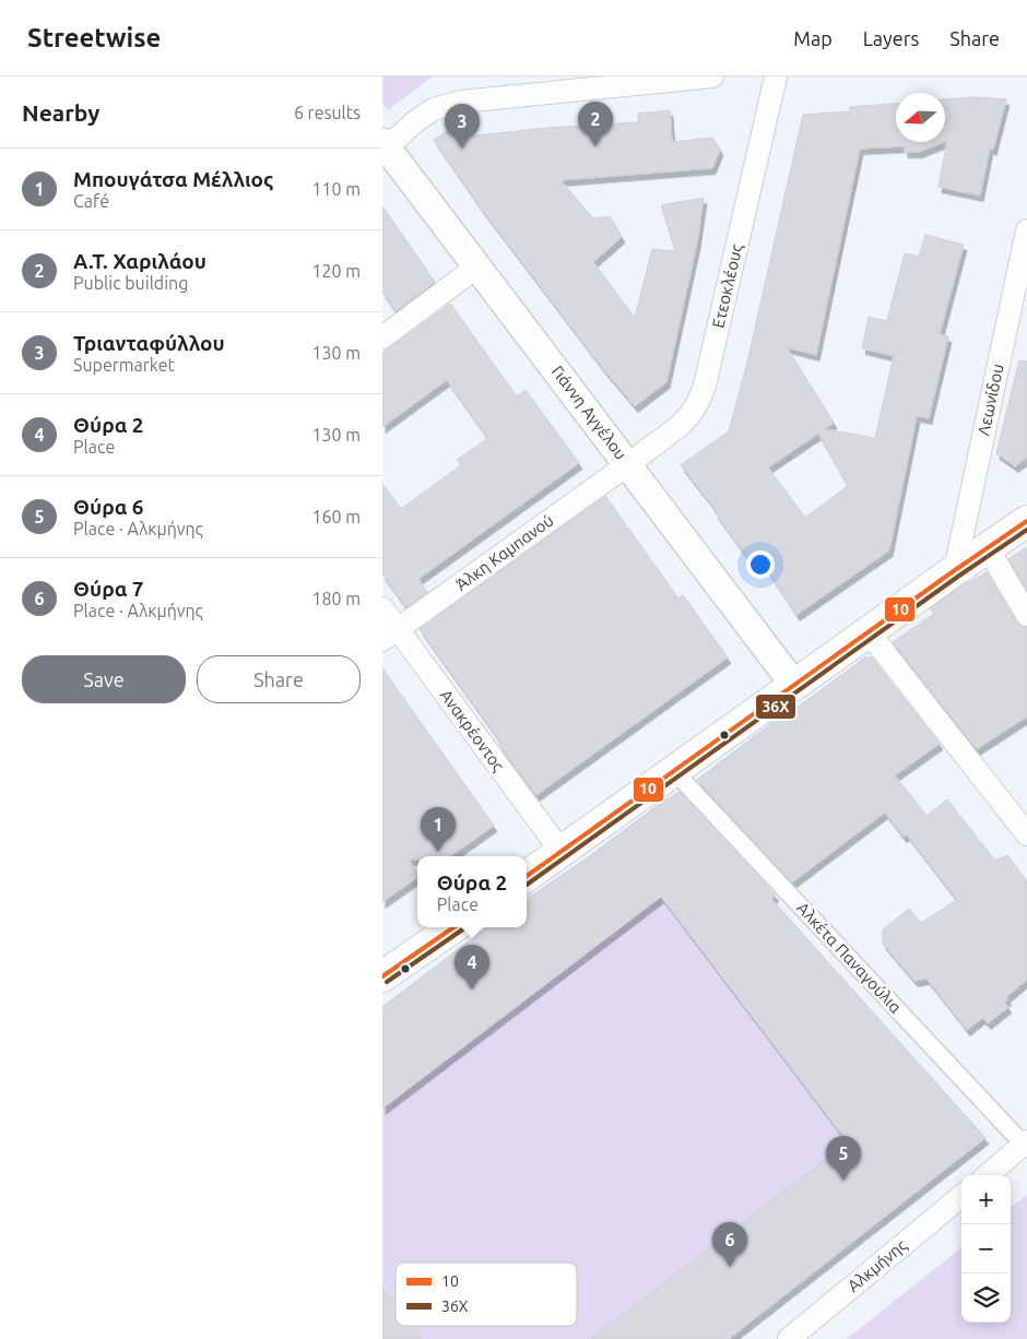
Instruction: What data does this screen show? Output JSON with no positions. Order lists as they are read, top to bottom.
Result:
{
  "streets": {
    "street": [
      "Ετεοκλέους",
      "Λεωνίδου",
      "Γιάννη Αγγέλου",
      "Άλκη Καμπανού",
      "Ανακρέοντος",
      "Αλκέτα Παναγούλια",
      "Αλκμήνης"
    ]
  },
  "crossings": [
    ["Ετεοκλέους", "Γιάννη Αγγέλου"],
    ["Ετεοκλέους", "Άλκη Καμπανού"],
    ["Γιάννη Αγγέλου", "Άλκη Καμπανού"],
    ["Άλκη Καμπανού", "Ανακρέοντος"]
  ],
  "lines": ["transit line 10", "transit line 36Χ"],
  "legend": ["10", "36Χ"],
  "north": "left",
  "page": {
    "header": "Streetwise",
    "nav": ["Map", "Layers", "Share"],
    "heading": ["Nearby", "6 results"],
    "pins": [
      "2",
      "3",
      "1",
      "4",
      "5",
      "6"
    ],
    "list": [
      {
        "mark": "1",
        "name": "Μπουγάτσα Μέλλιος",
        "note": "Café",
        "value": "110 m"
      },
      {
        "mark": "2",
        "name": "Α.Τ. Χαριλάου",
        "note": "Public building",
        "value": "120 m"
      },
      {
        "mark": "3",
        "name": "Τριανταφύλλου",
        "note": "Supermarket",
        "value": "130 m"
      },
      {
        "mark": "4",
        "name": "Θύρα 2",
        "note": "Place",
        "value": "130 m"
      },
      {
        "mark": "5",
        "name": "Θύρα 6",
        "note": "Place · Αλκμήνης",
        "value": "160 m"
      },
      {
        "mark": "6",
        "name": "Θύρα 7",
        "note": "Place · Αλκμήνης",
        "value": "180 m"
      }
    ],
    "buttons": ["Save", "Share"],
    "popup": ["Θύρα 2", "Place"],
    "map_buttons": ["+", "−"]
  }
}
